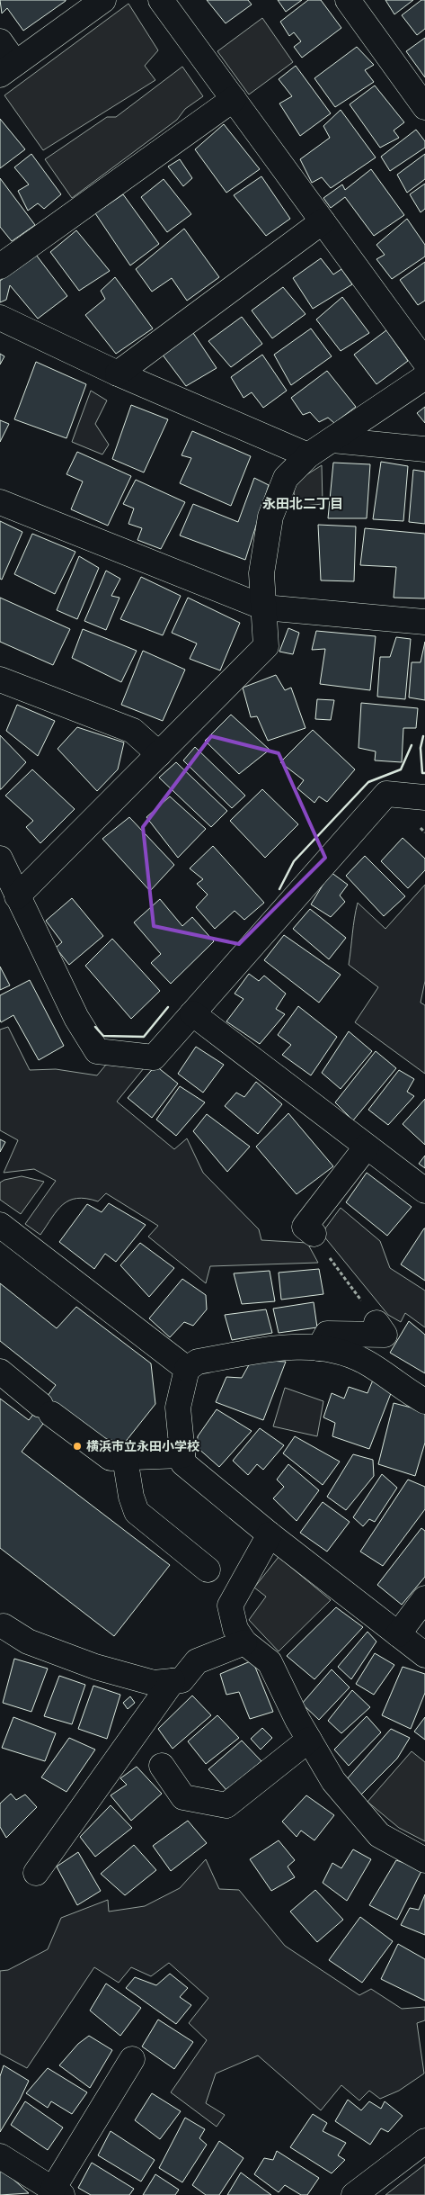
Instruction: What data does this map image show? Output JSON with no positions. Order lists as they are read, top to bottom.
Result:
{
  "districts": ["永田北二丁目"],
  "places": ["横浜市立永田小学校"]
}
